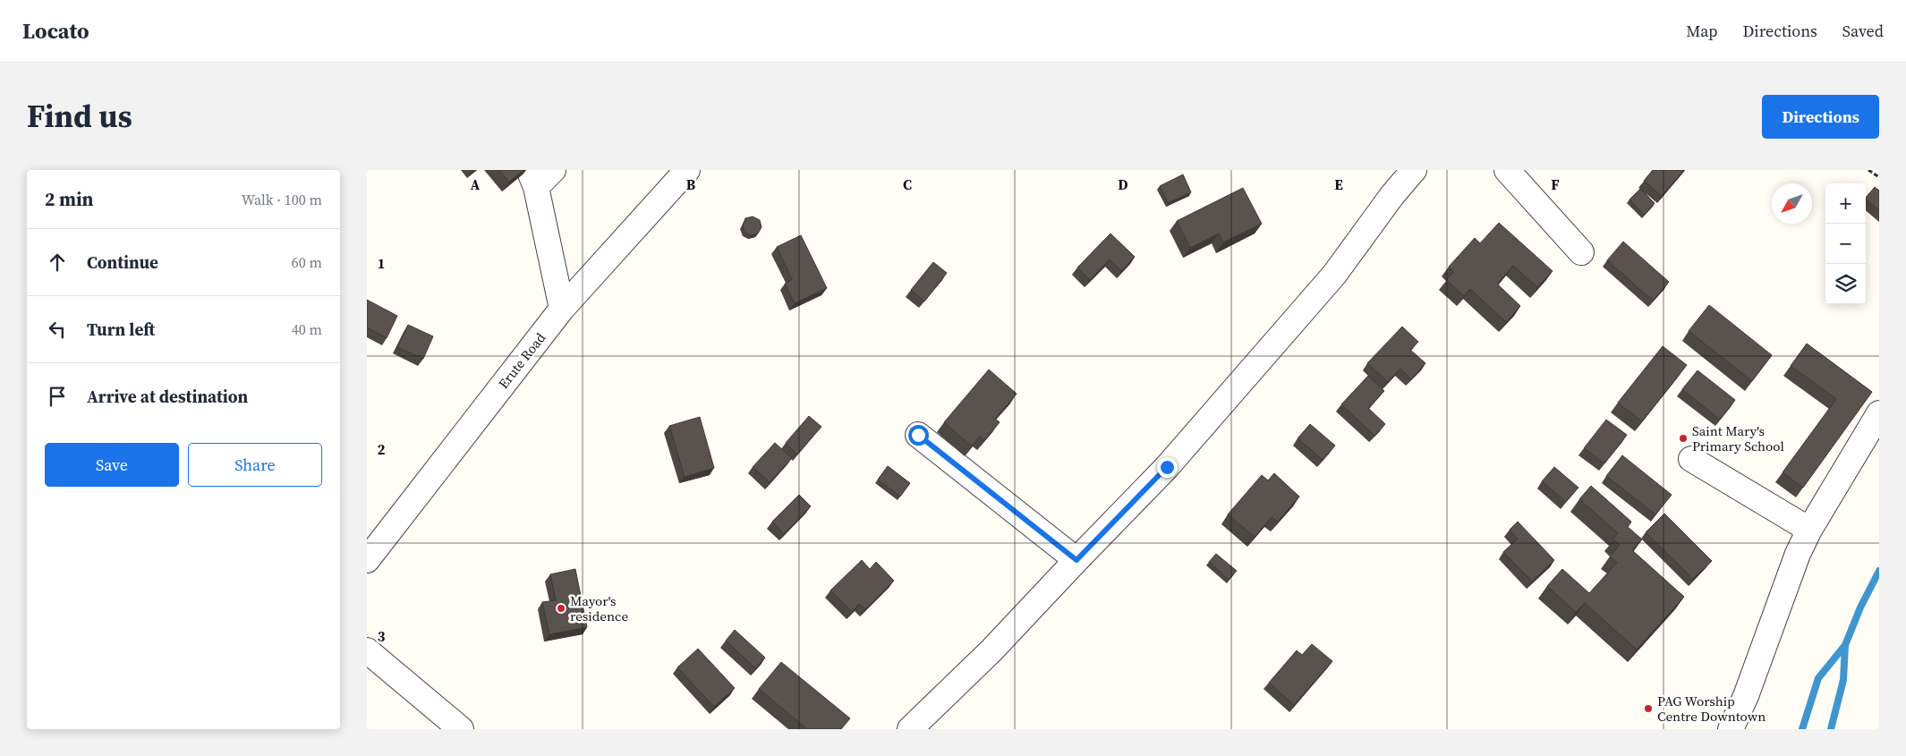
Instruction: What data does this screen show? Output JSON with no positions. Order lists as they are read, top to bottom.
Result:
{
  "streets": {
    "street": ["Erute Road"]
  },
  "places": ["Saint Mary's Primary School", "Mayor's residence", "PAG Worship Centre Downtown"],
  "north": "bottom left",
  "page": {
    "header": "Locato",
    "nav": ["Map", "Directions", "Saved"],
    "title": "Find us",
    "buttons": [
      "Directions",
      ["Save", "Share"]
    ],
    "heading": ["2 min", "Walk · 100 m"],
    "map_buttons": ["+", "−"],
    "list": [
      ["Continue", "60 m"],
      ["Turn left", "40 m"],
      "Arrive at destination"
    ]
  },
  "grid": {
    "columns": [
      "A",
      "B",
      "C",
      "D",
      "E",
      "F"
    ],
    "rows": ["1", "2", "3"]
  }
}
